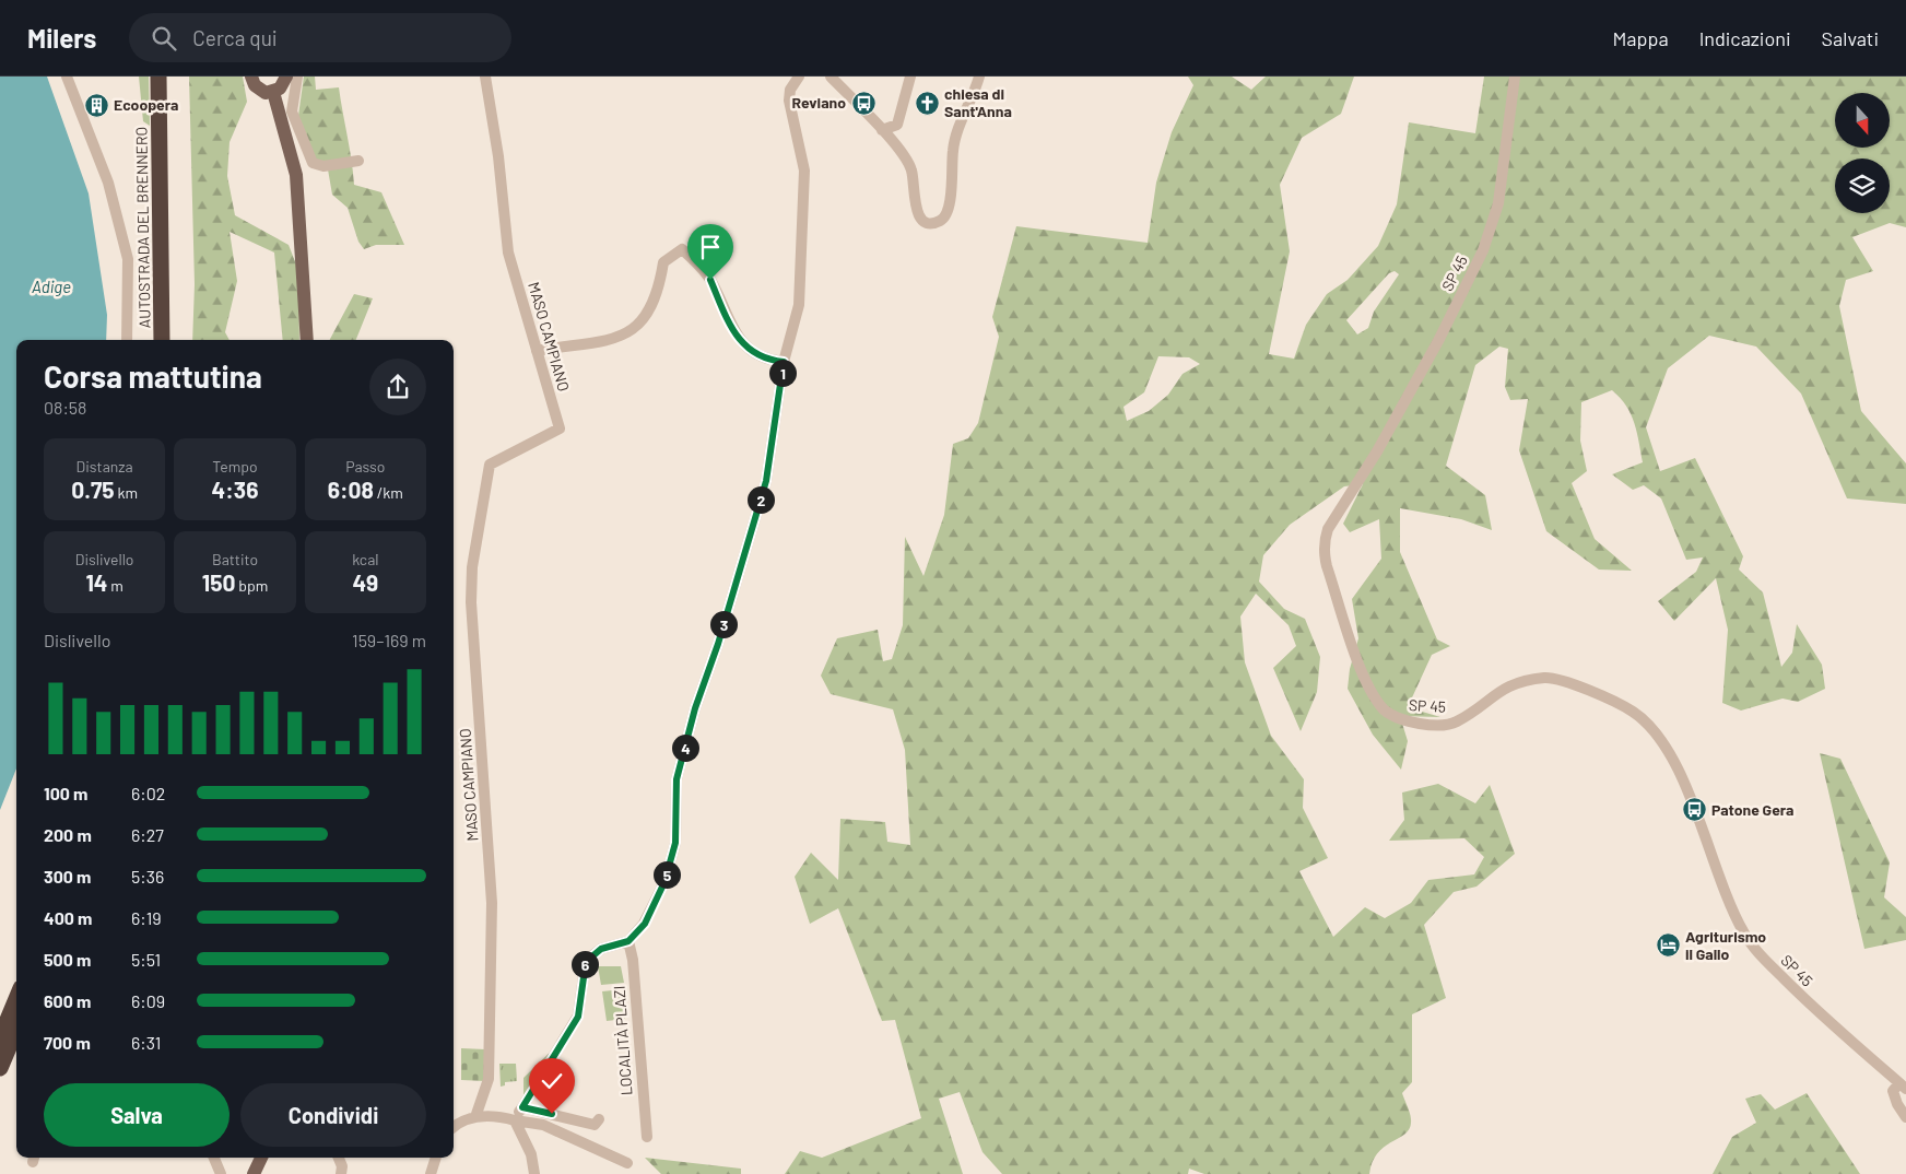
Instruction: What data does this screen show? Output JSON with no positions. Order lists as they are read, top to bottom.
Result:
{
  "streets": {
    "highway": ["AUTOSTRADA DEL BRENNERO"],
    "street": ["SP 45", "MASO CAMPIANO", "LOCALITÀ PLAZI"]
  },
  "water": ["Adige"],
  "places": {
    "bus stop": ["Reviano", "Patone Gera"],
    "church": ["chiesa di Sant'Anna"],
    "building": ["Ecoopera"],
    "hotel": ["Agriturismo il Gallo"]
  },
  "north": "bottom",
  "page": {
    "header": "Milers",
    "search": "Cerca qui",
    "nav": ["Mappa", "Indicazioni", "Salvati"],
    "heading": ["Corsa mattutina", "08:58"],
    "pins": [
      "1",
      "2",
      "3",
      "4",
      "5",
      "6"
    ],
    "stats": [
      ["Distanza", "0.75 km"],
      ["Tempo", "4:36"],
      ["Passo", "6:08 /km"],
      ["Dislivello", "14 m"],
      ["Battito", "150 bpm"],
      ["kcal", "49"]
    ],
    "chart": ["Dislivello", "159–169 m"],
    "list": [
      {
        "name": "100 m",
        "note": "6:02"
      },
      {
        "name": "200 m",
        "note": "6:27"
      },
      {
        "name": "300 m",
        "note": "5:36"
      },
      {
        "name": "400 m",
        "note": "6:19"
      },
      {
        "name": "500 m",
        "note": "5:51"
      },
      {
        "name": "600 m",
        "note": "6:09"
      },
      {
        "name": "700 m",
        "note": "6:31"
      }
    ],
    "buttons": ["Salva", "Condividi"]
  }
}
